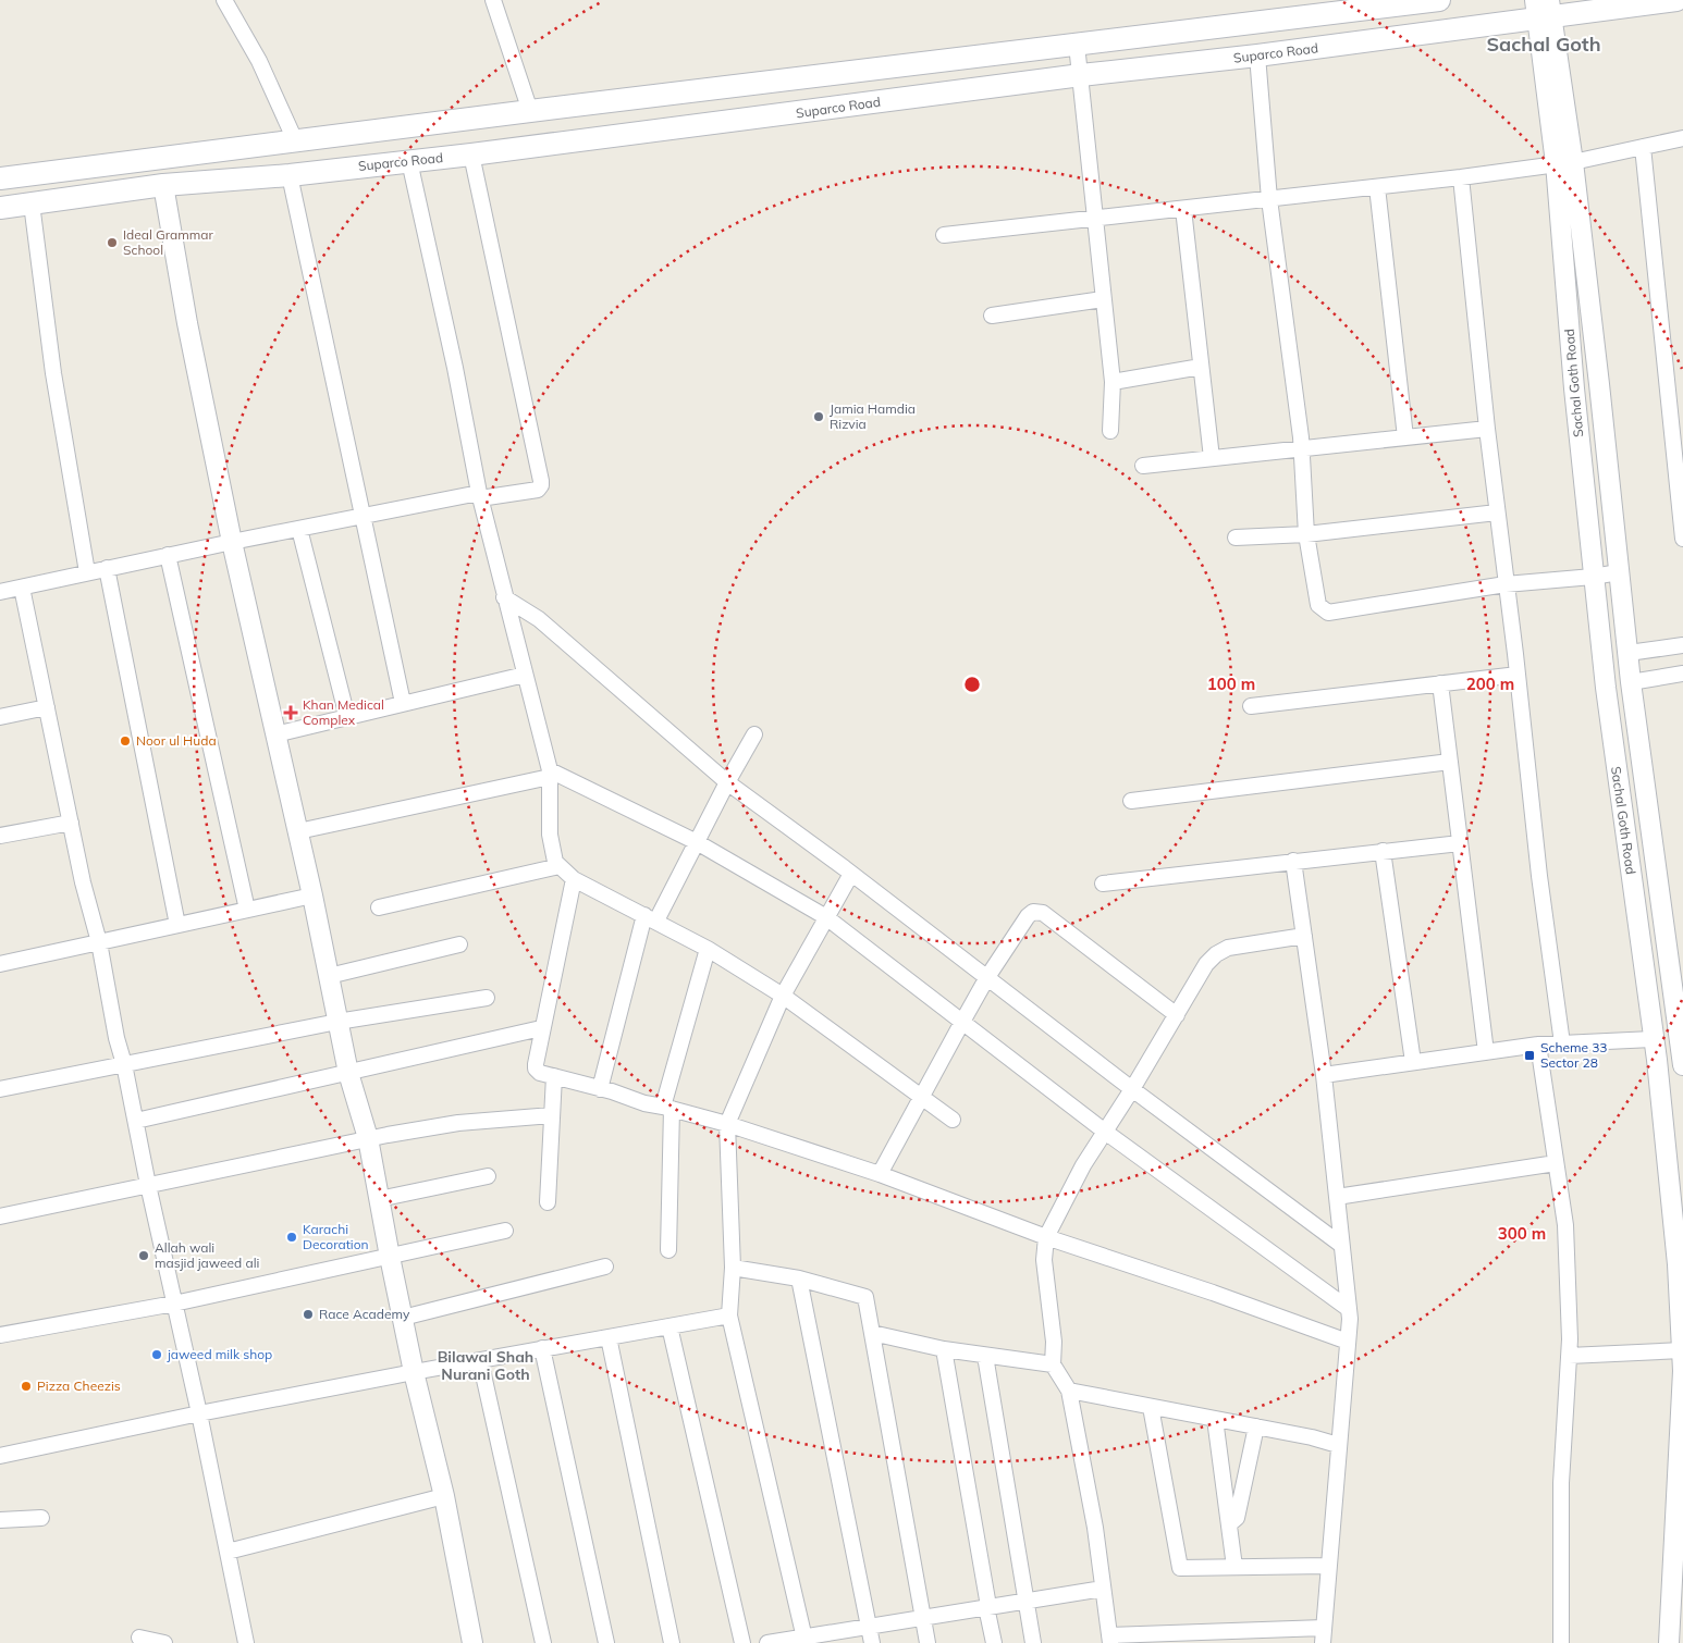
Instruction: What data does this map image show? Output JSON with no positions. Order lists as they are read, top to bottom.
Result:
{
  "streets": {
    "main road": ["Suparco Road"],
    "street": ["Sachal Goth Road"]
  },
  "crossings": [
    ["Suparco Road", "Sachal Goth Road"]
  ],
  "districts": ["Sachal Goth", "Bilawal Shah Nurani Goth"],
  "places": {
    "other": [
      "Ideal Grammar School",
      "Jamia Hamdia Rizvia",
      "Noor ul Huda",
      "Karachi Decoration",
      "Allah wali masjid jaweed ali",
      "Race Academy",
      "jaweed milk shop",
      "Pizza Cheezis"
    ],
    "health": ["Khan Medical Complex"],
    "transit": ["Scheme 33 Sector 28"]
  },
  "rings": ["100 m", "200 m", "300 m"]
}
